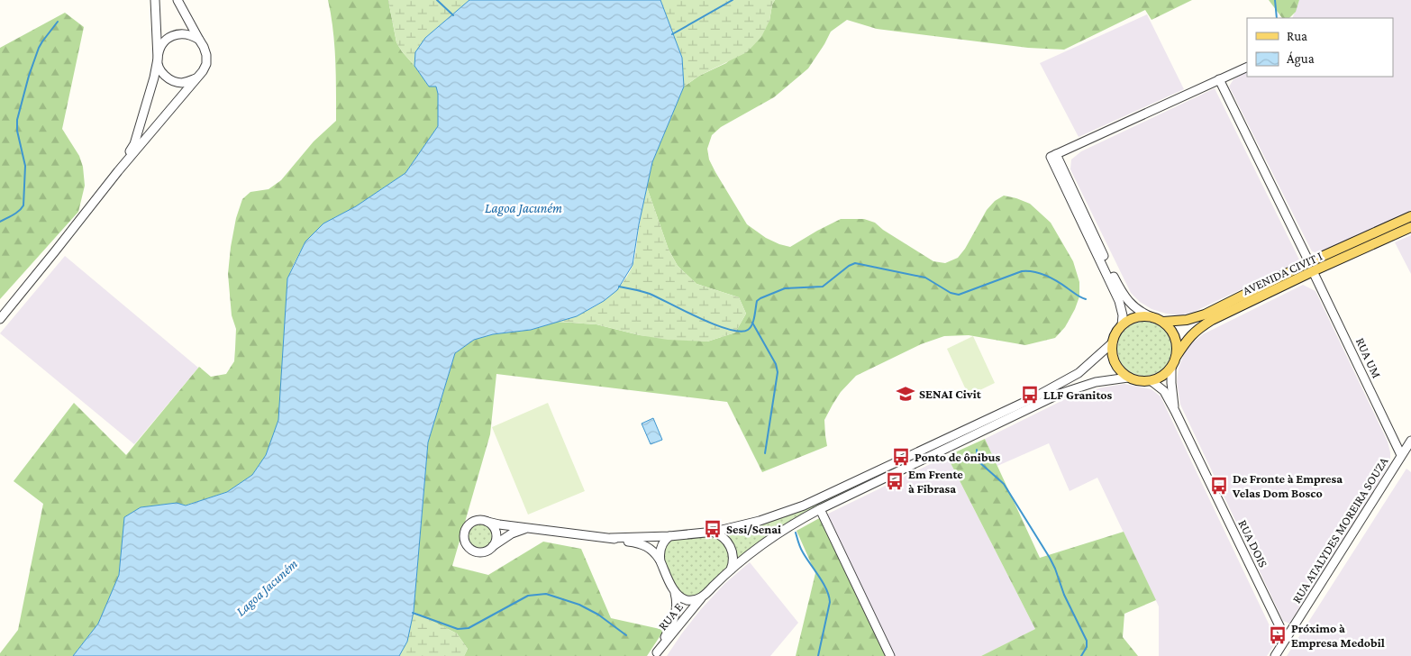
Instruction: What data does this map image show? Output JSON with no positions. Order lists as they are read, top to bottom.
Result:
{
  "streets": {
    "main road": ["AVENIDA CIVIT I"],
    "street": [
      "RUA UM",
      "RUA ATALYDES MOREIRA SOUZA",
      "RUA DOIS",
      "RUA E"
    ]
  },
  "crossings": [
    ["AVENIDA CIVIT I", "RUA UM"],
    ["AVENIDA CIVIT I", "RUA DOIS"],
    ["RUA UM", "RUA ATALYDES MOREIRA SOUZA"],
    ["RUA ATALYDES MOREIRA SOUZA", "RUA DOIS"]
  ],
  "water": ["Lagoa Jacuném"],
  "places": {
    "school or university": ["SENAI Civit"],
    "bus stop": [
      "LLF Granitos",
      "Ponto de ônibus",
      "Em Frente à Fibrasa",
      "De Fronte à Empresa Velas Dom Bosco",
      "Sesi/Senai",
      "Próximo à Empresa Medobil"
    ]
  },
  "legend": ["Rua", "Água"]
}
